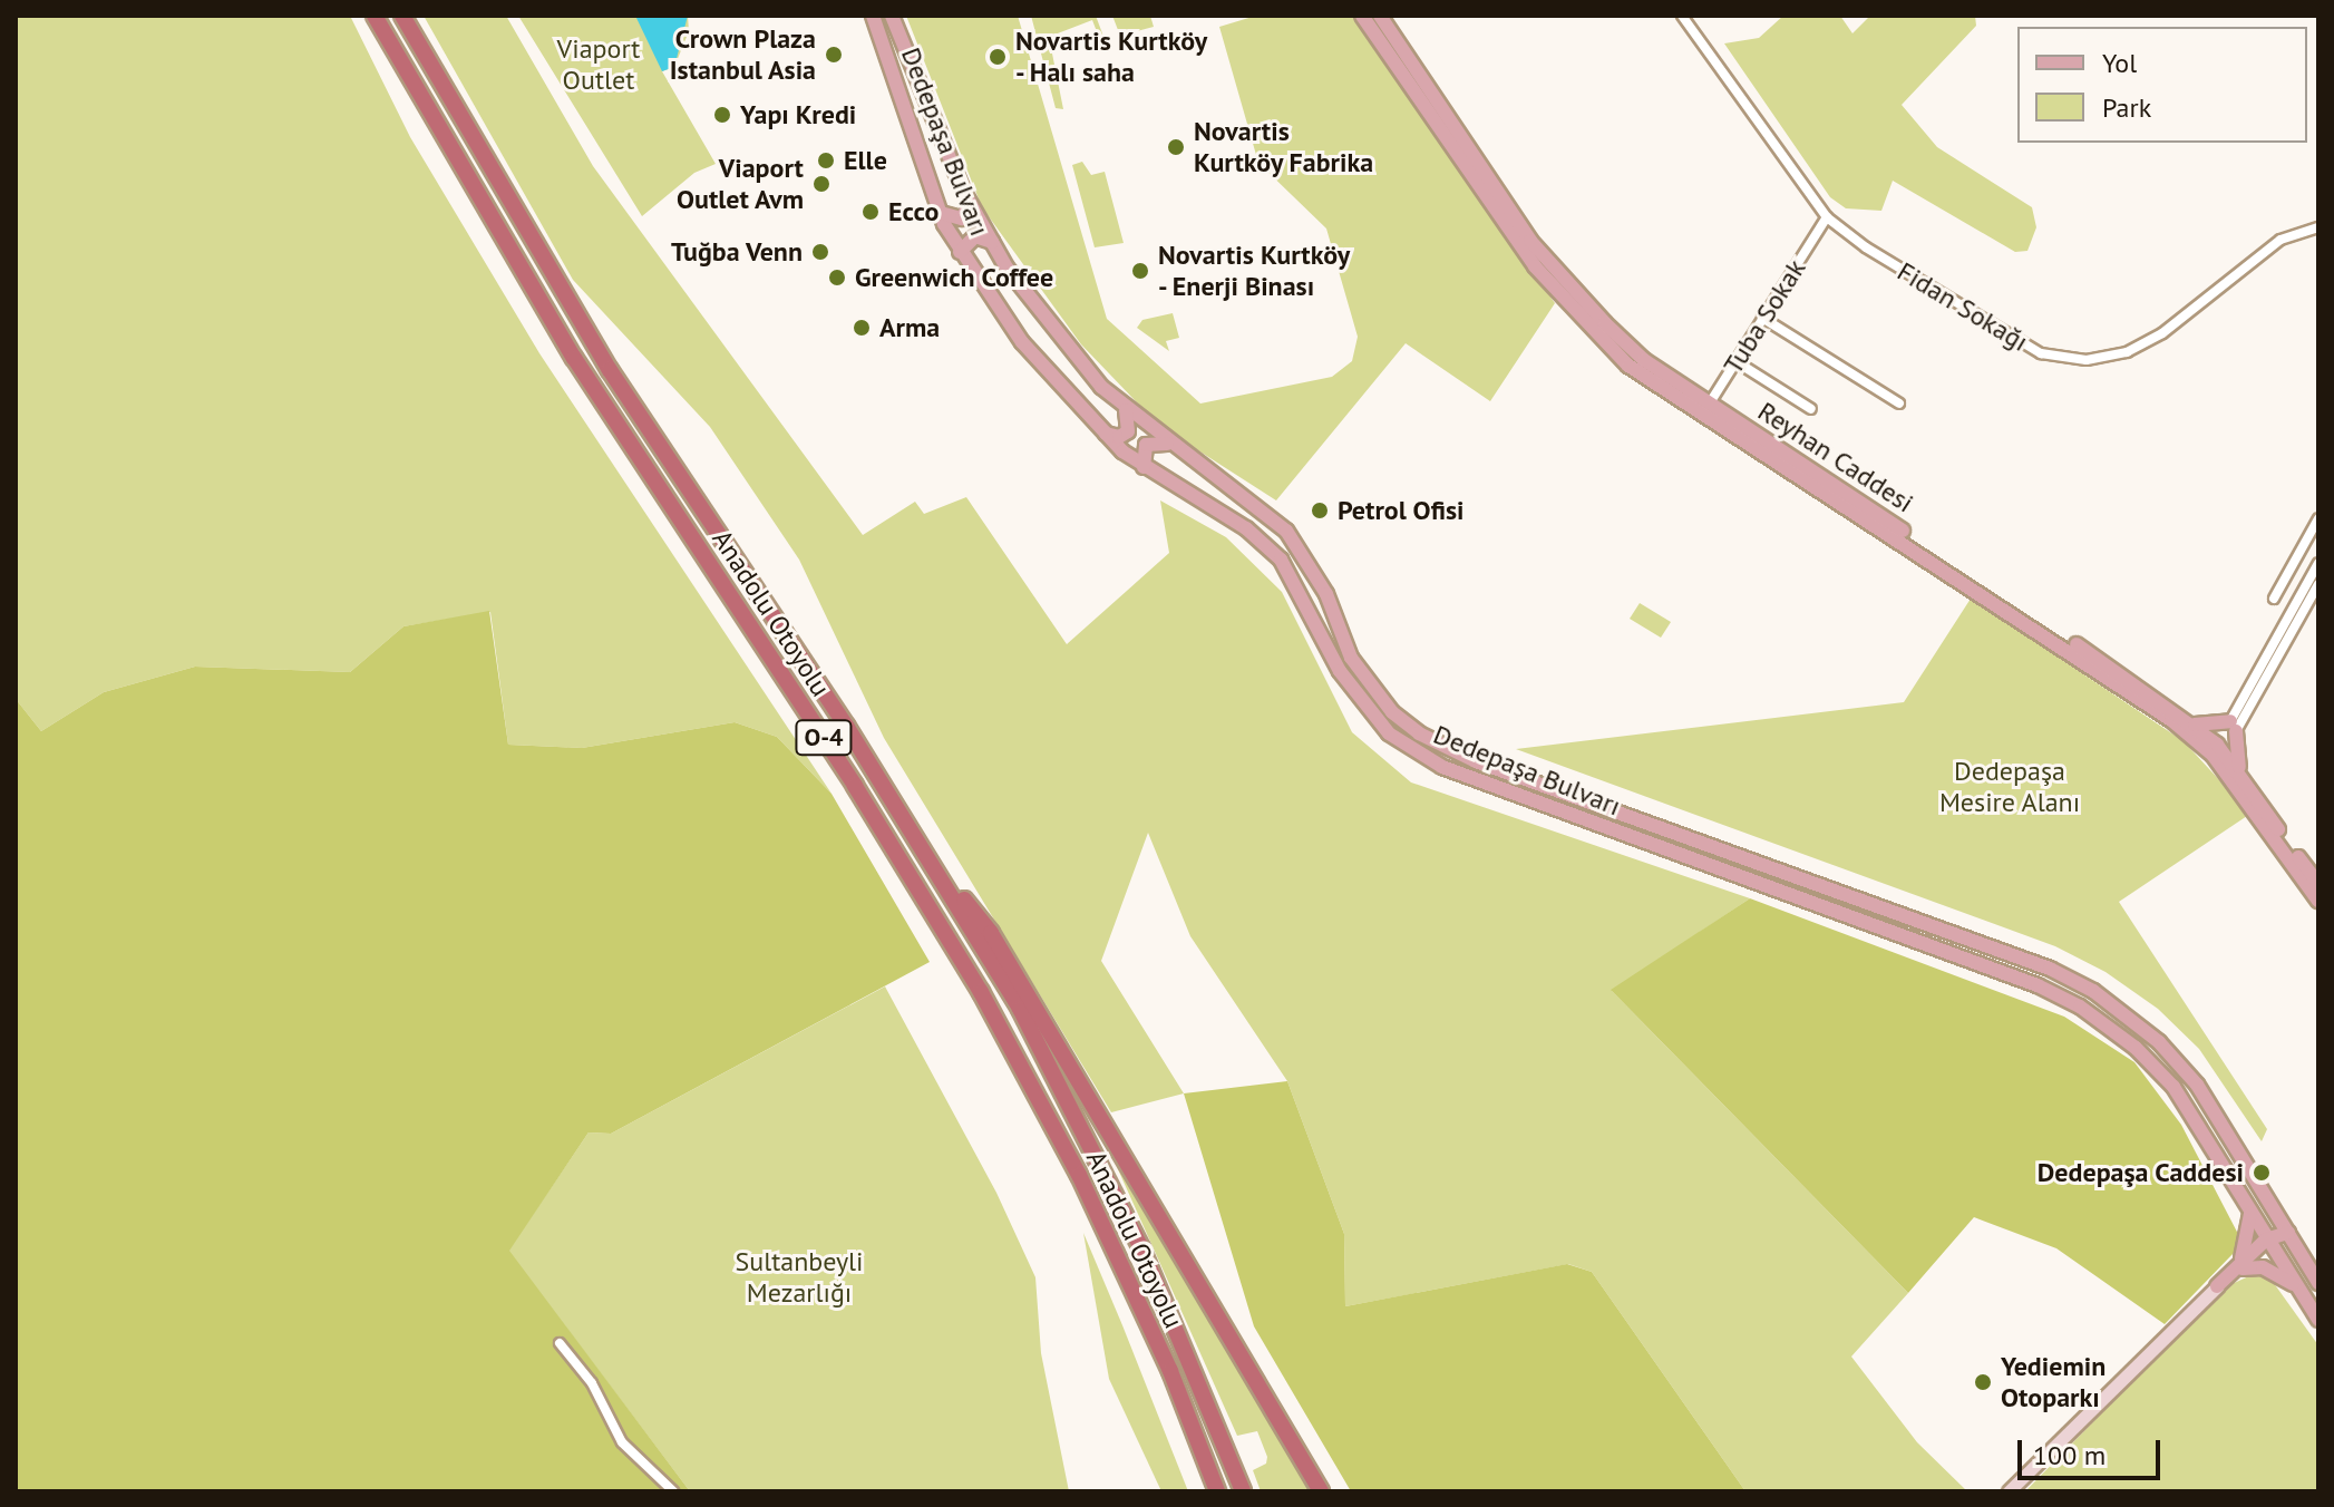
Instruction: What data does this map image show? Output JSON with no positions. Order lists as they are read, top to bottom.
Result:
{
  "streets": {
    "highway": ["Anadolu Otoyolu", "O-4"],
    "main road": ["Dedepaşa Bulvarı", "Reyhan Caddesi"],
    "street": ["Fidan Sokağı", "Tuba Sokak"]
  },
  "crossings": [
    ["Fidan Sokağı", "Tuba Sokak"],
    ["Tuba Sokak", "Reyhan Caddesi"]
  ],
  "parks": ["Viaport Outlet", "Dedepaşa Mesire Alanı", "Sultanbeyli Mezarlığı"],
  "places": [
    "Crown Plaza Istanbul Asia",
    "Novartis Kurtköy - Halı saha",
    "Yapı Kredi",
    "Novartis Kurtköy Fabrika",
    "Elle",
    "Viaport Outlet Avm",
    "Ecco",
    "Tuğba Venn",
    "Novartis Kurtköy - Enerji Binası",
    "Greenwich Coffee",
    "Arma",
    "Petrol Ofisi",
    "Dedepaşa Caddesi",
    "Yediemin Otoparkı"
  ],
  "legend": ["Yol", "Park"],
  "scale_bar": "100 m"
}
